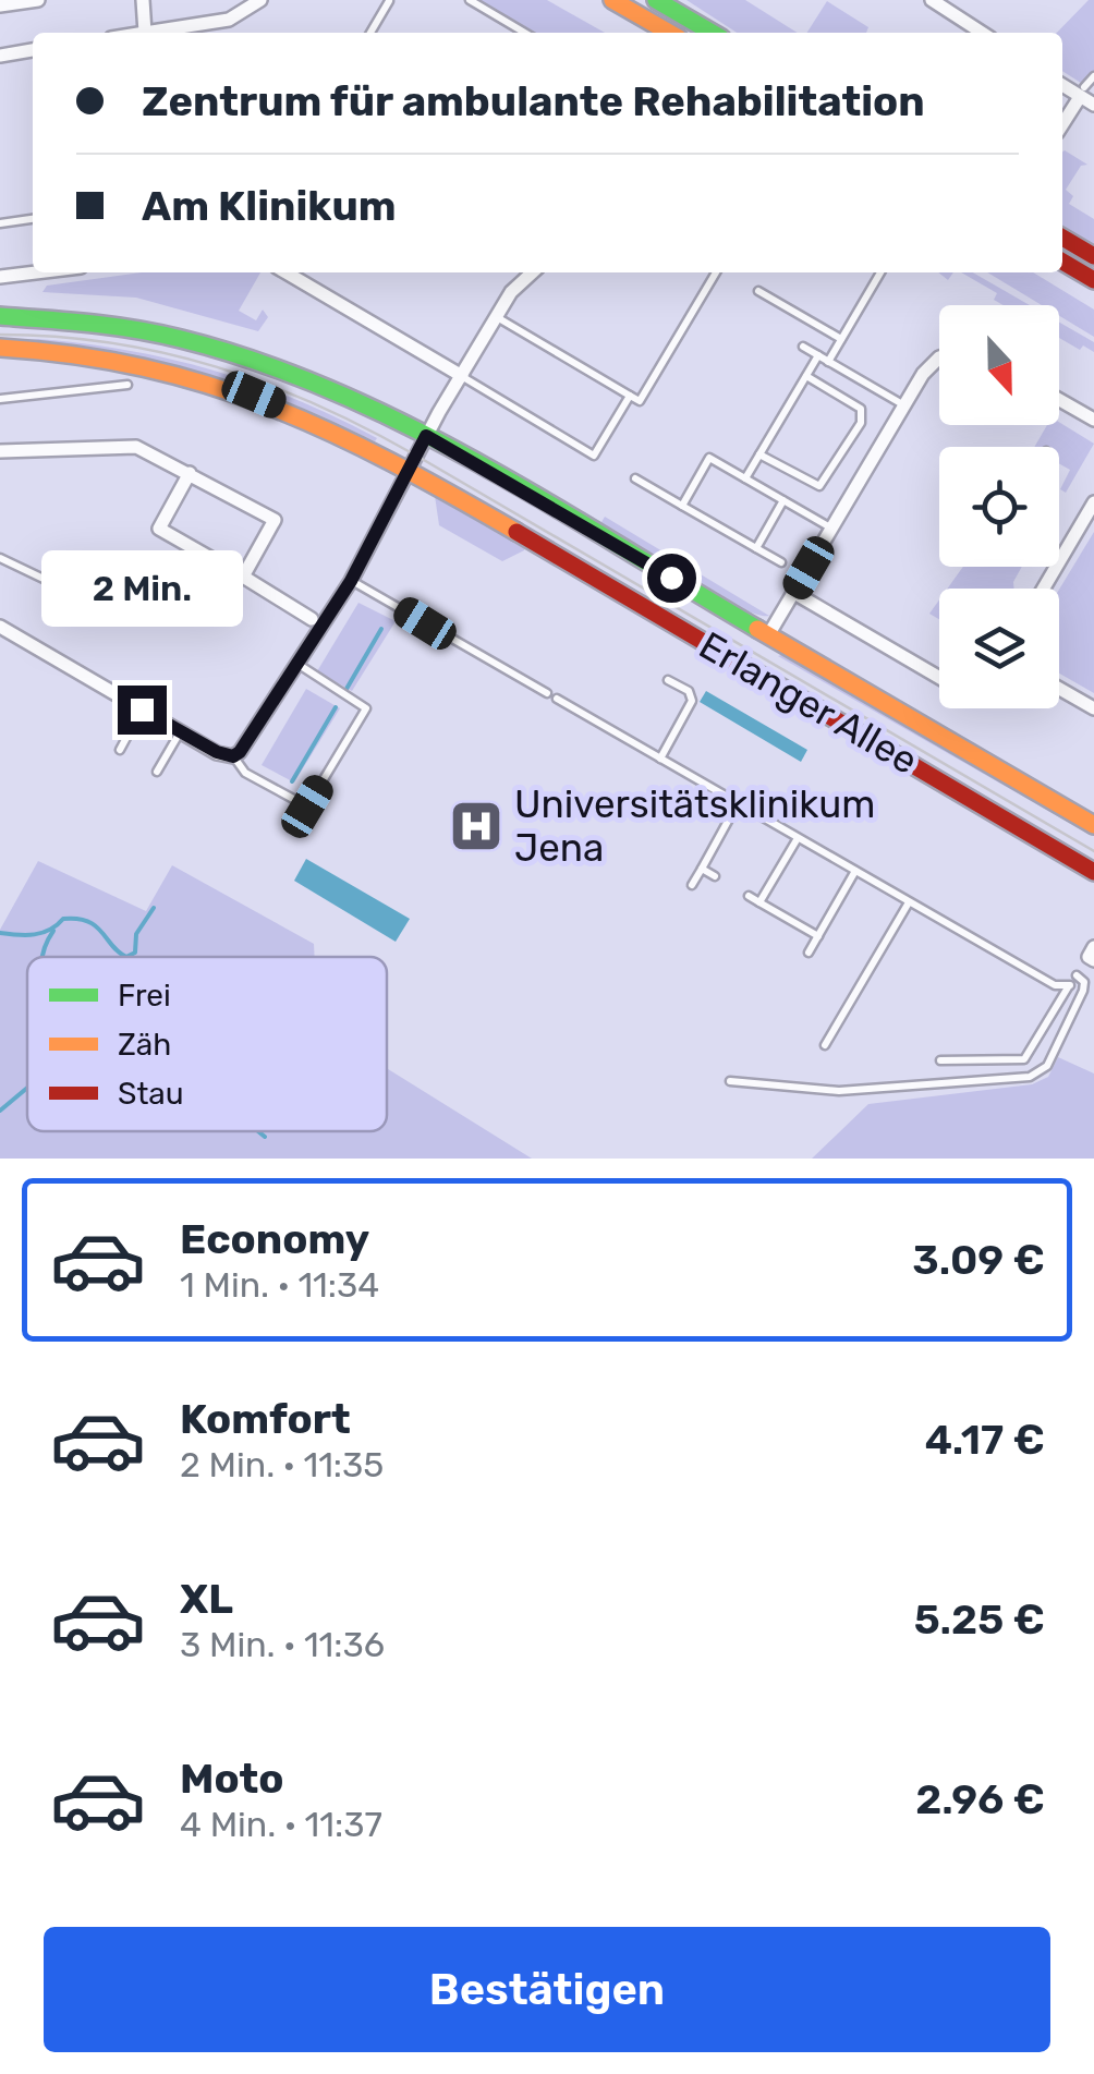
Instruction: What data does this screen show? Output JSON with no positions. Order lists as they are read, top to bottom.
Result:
{
  "streets": {
    "main road": ["Erlanger Allee"]
  },
  "places": {
    "hospital": ["Universitätsklinikum Jena"]
  },
  "legend": ["Frei", "Zäh", "Stau"],
  "north": "bottom",
  "page": {
    "banner": ["Zentrum für ambulante Rehabilitation", "Am Klinikum"],
    "bubble": "2 Min.",
    "list": [
      {
        "name": "Economy",
        "note": "1 Min. · 11:34",
        "value": "3.09 €"
      },
      {
        "name": "Komfort",
        "note": "2 Min. · 11:35",
        "value": "4.17 €"
      },
      {
        "name": "XL",
        "note": "3 Min. · 11:36",
        "value": "5.25 €"
      },
      {
        "name": "Moto",
        "note": "4 Min. · 11:37",
        "value": "2.96 €"
      }
    ],
    "buttons": "Bestätigen"
  }
}
